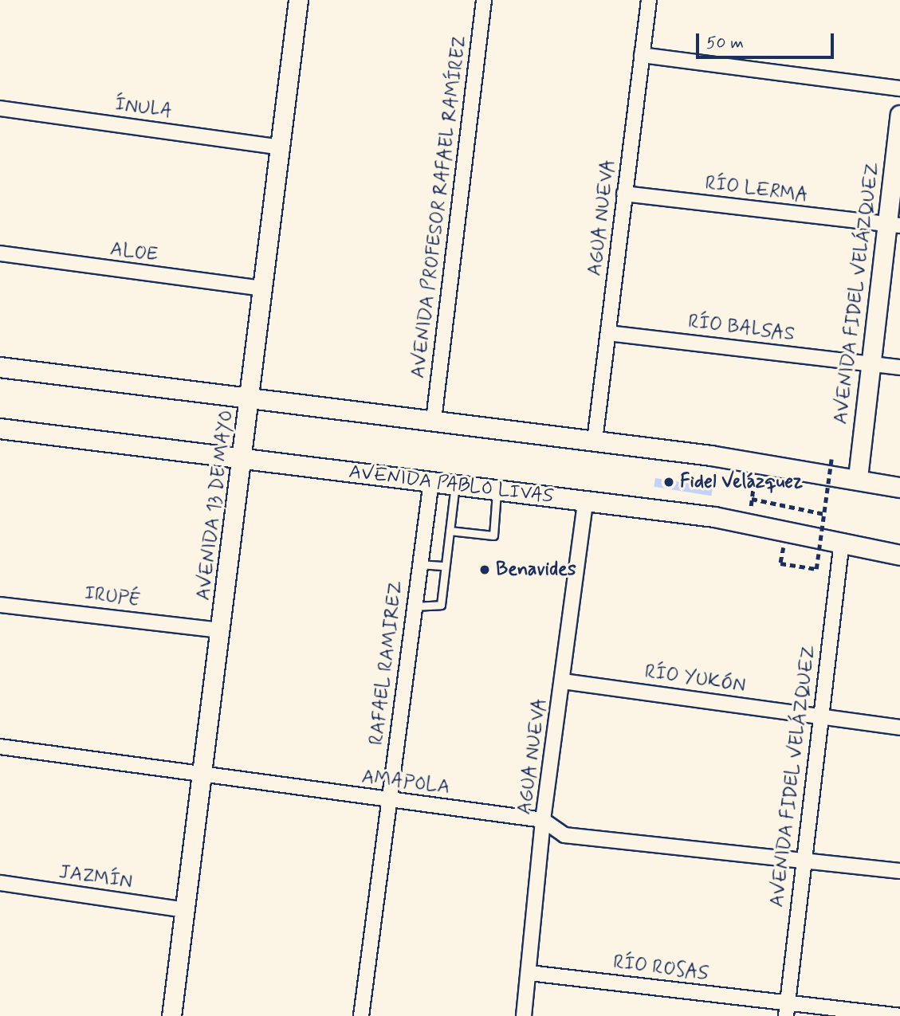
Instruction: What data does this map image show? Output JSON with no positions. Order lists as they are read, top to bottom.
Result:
{
  "streets": {
    "main road": ["AVENIDA PABLO LIVAS"],
    "street": [
      "ÍNULA",
      "RÍO LERMA",
      "AVENIDA PROFESOR RAFAEL RAMÍREZ",
      "AGUA NUEVA",
      "ALOE",
      "AVENIDA FIDEL VELÁZQUEZ",
      "RÍO BALSAS",
      "AVENIDA 13 DE MAYO",
      "IRUPÉ",
      "RAFAEL RAMIREZ",
      "RÍO YUKÓN",
      "AMAPOLA",
      "JAZMÍN",
      "RÍO ROSAS"
    ]
  },
  "crossings": [
    ["ÍNULA", "AVENIDA 13 DE MAYO"],
    ["RÍO LERMA", "AGUA NUEVA"],
    ["RÍO LERMA", "AVENIDA FIDEL VELÁZQUEZ"],
    ["AGUA NUEVA", "RÍO BALSAS"],
    ["AGUA NUEVA", "AVENIDA PABLO LIVAS"],
    ["AGUA NUEVA", "RÍO YUKÓN"],
    ["AGUA NUEVA", "AMAPOLA"],
    ["AGUA NUEVA", "RÍO ROSAS"],
    ["ALOE", "AVENIDA 13 DE MAYO"],
    ["AVENIDA FIDEL VELÁZQUEZ", "RÍO BALSAS"],
    ["AVENIDA FIDEL VELÁZQUEZ", "AVENIDA PABLO LIVAS"],
    ["AVENIDA FIDEL VELÁZQUEZ", "RÍO YUKÓN"],
    ["AVENIDA FIDEL VELÁZQUEZ", "AMAPOLA"],
    ["AVENIDA FIDEL VELÁZQUEZ", "RÍO ROSAS"],
    ["AVENIDA PABLO LIVAS", "AVENIDA 13 DE MAYO"],
    ["AVENIDA PABLO LIVAS", "RAFAEL RAMIREZ"],
    ["AVENIDA 13 DE MAYO", "IRUPÉ"],
    ["AVENIDA 13 DE MAYO", "AMAPOLA"],
    ["AVENIDA 13 DE MAYO", "JAZMÍN"],
    ["RAFAEL RAMIREZ", "AMAPOLA"]
  ],
  "places": ["Fidel Velázquez", "Benavides"],
  "scale_bar": "50 m"
}
